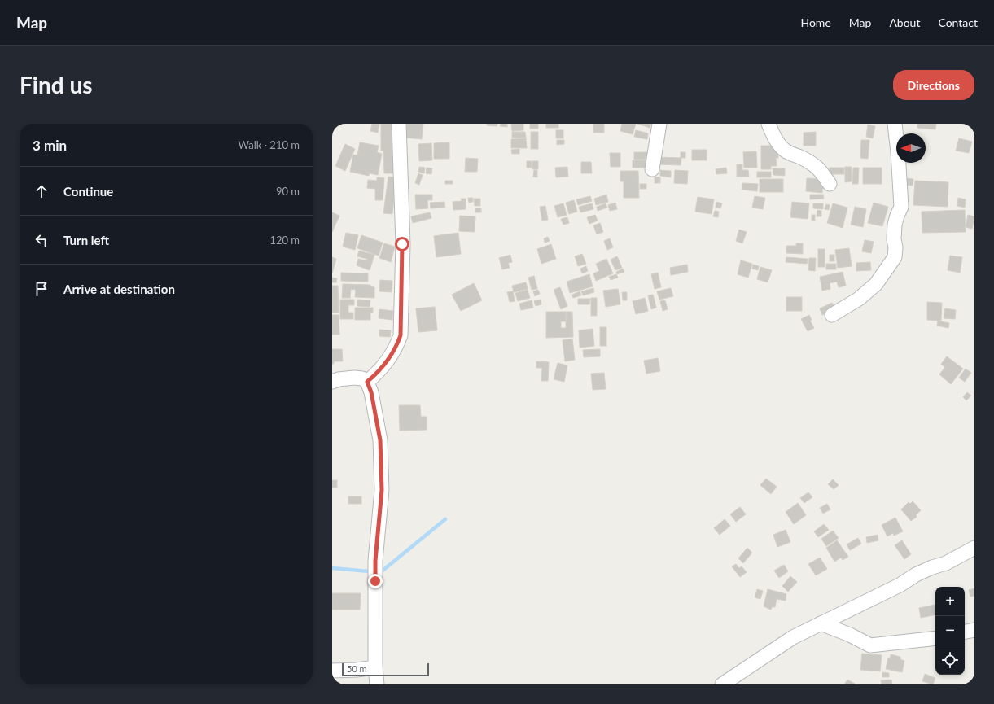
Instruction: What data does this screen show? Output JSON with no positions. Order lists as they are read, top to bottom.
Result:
{
  "scale_bar": "50 m",
  "north": "left",
  "page": {
    "header": "Map",
    "nav": [
      "Home",
      "Map",
      "About",
      "Contact"
    ],
    "buttons": "Directions",
    "title": "Find us",
    "heading": ["3 min", "Walk · 210 m"],
    "list": [
      ["Continue", "90 m"],
      ["Turn left", "120 m"],
      "Arrive at destination"
    ],
    "map_buttons": ["+", "−"],
    "scale": "50 m"
  }
}
